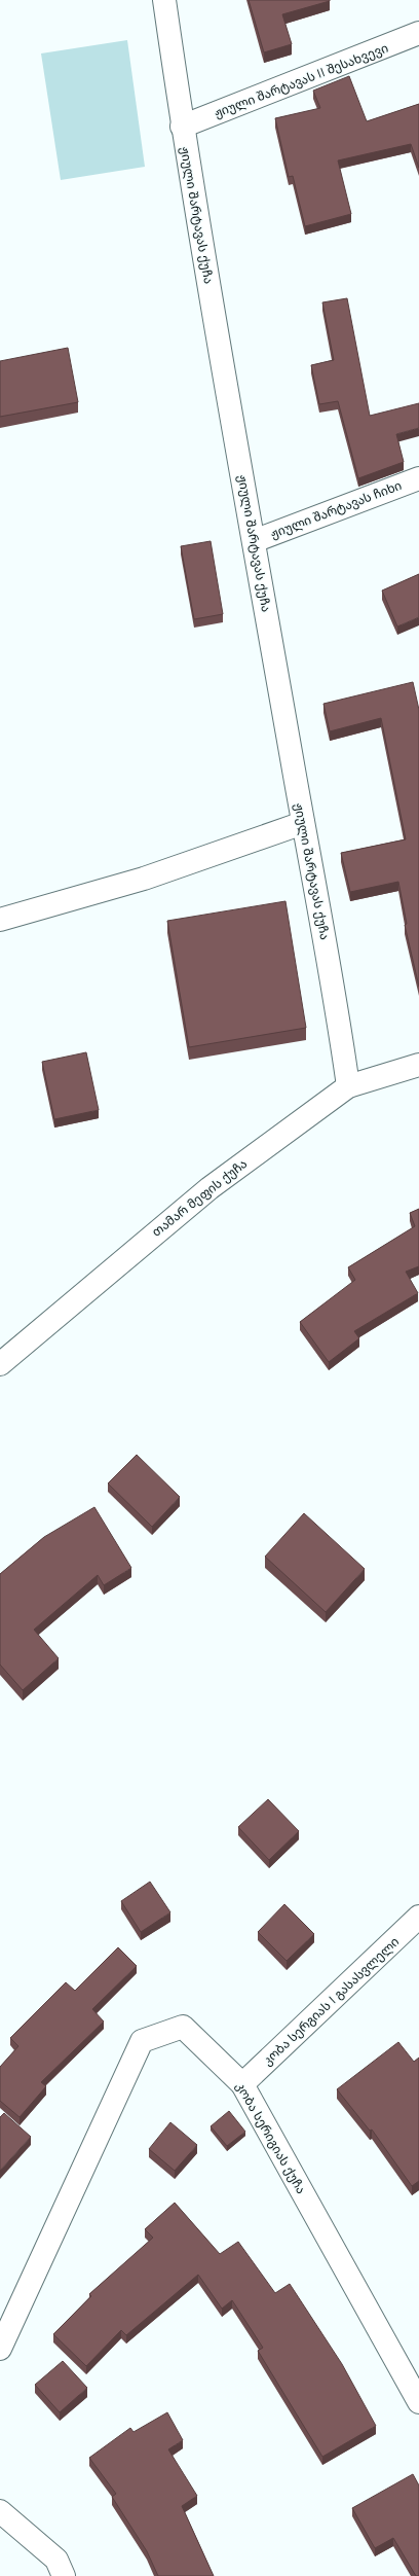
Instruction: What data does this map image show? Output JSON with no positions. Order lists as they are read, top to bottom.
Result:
{
  "streets": {
    "street": [
      "ჟიული შარტავას II შესახვევი",
      "ჟიული შარტავას ქუჩა",
      "ჟიული შარტავას ჩიხი",
      "თამარ მეფის ქუჩა",
      "კობა სერგიას I გასასვლელი",
      "კობა სერიგიას ქუჩა"
    ]
  },
  "crossings": [
    ["ჟიული შარტავას II შესახვევი", "ჟიული შარტავას ქუჩა"],
    ["ჟიული შარტავას ქუჩა", "ჟიული შარტავას ჩიხი"],
    ["ჟიული შარტავას ქუჩა", "თამარ მეფის ქუჩა"],
    ["კობა სერგიას I გასასვლელი", "კობა სერიგიას ქუჩა"]
  ]
}
